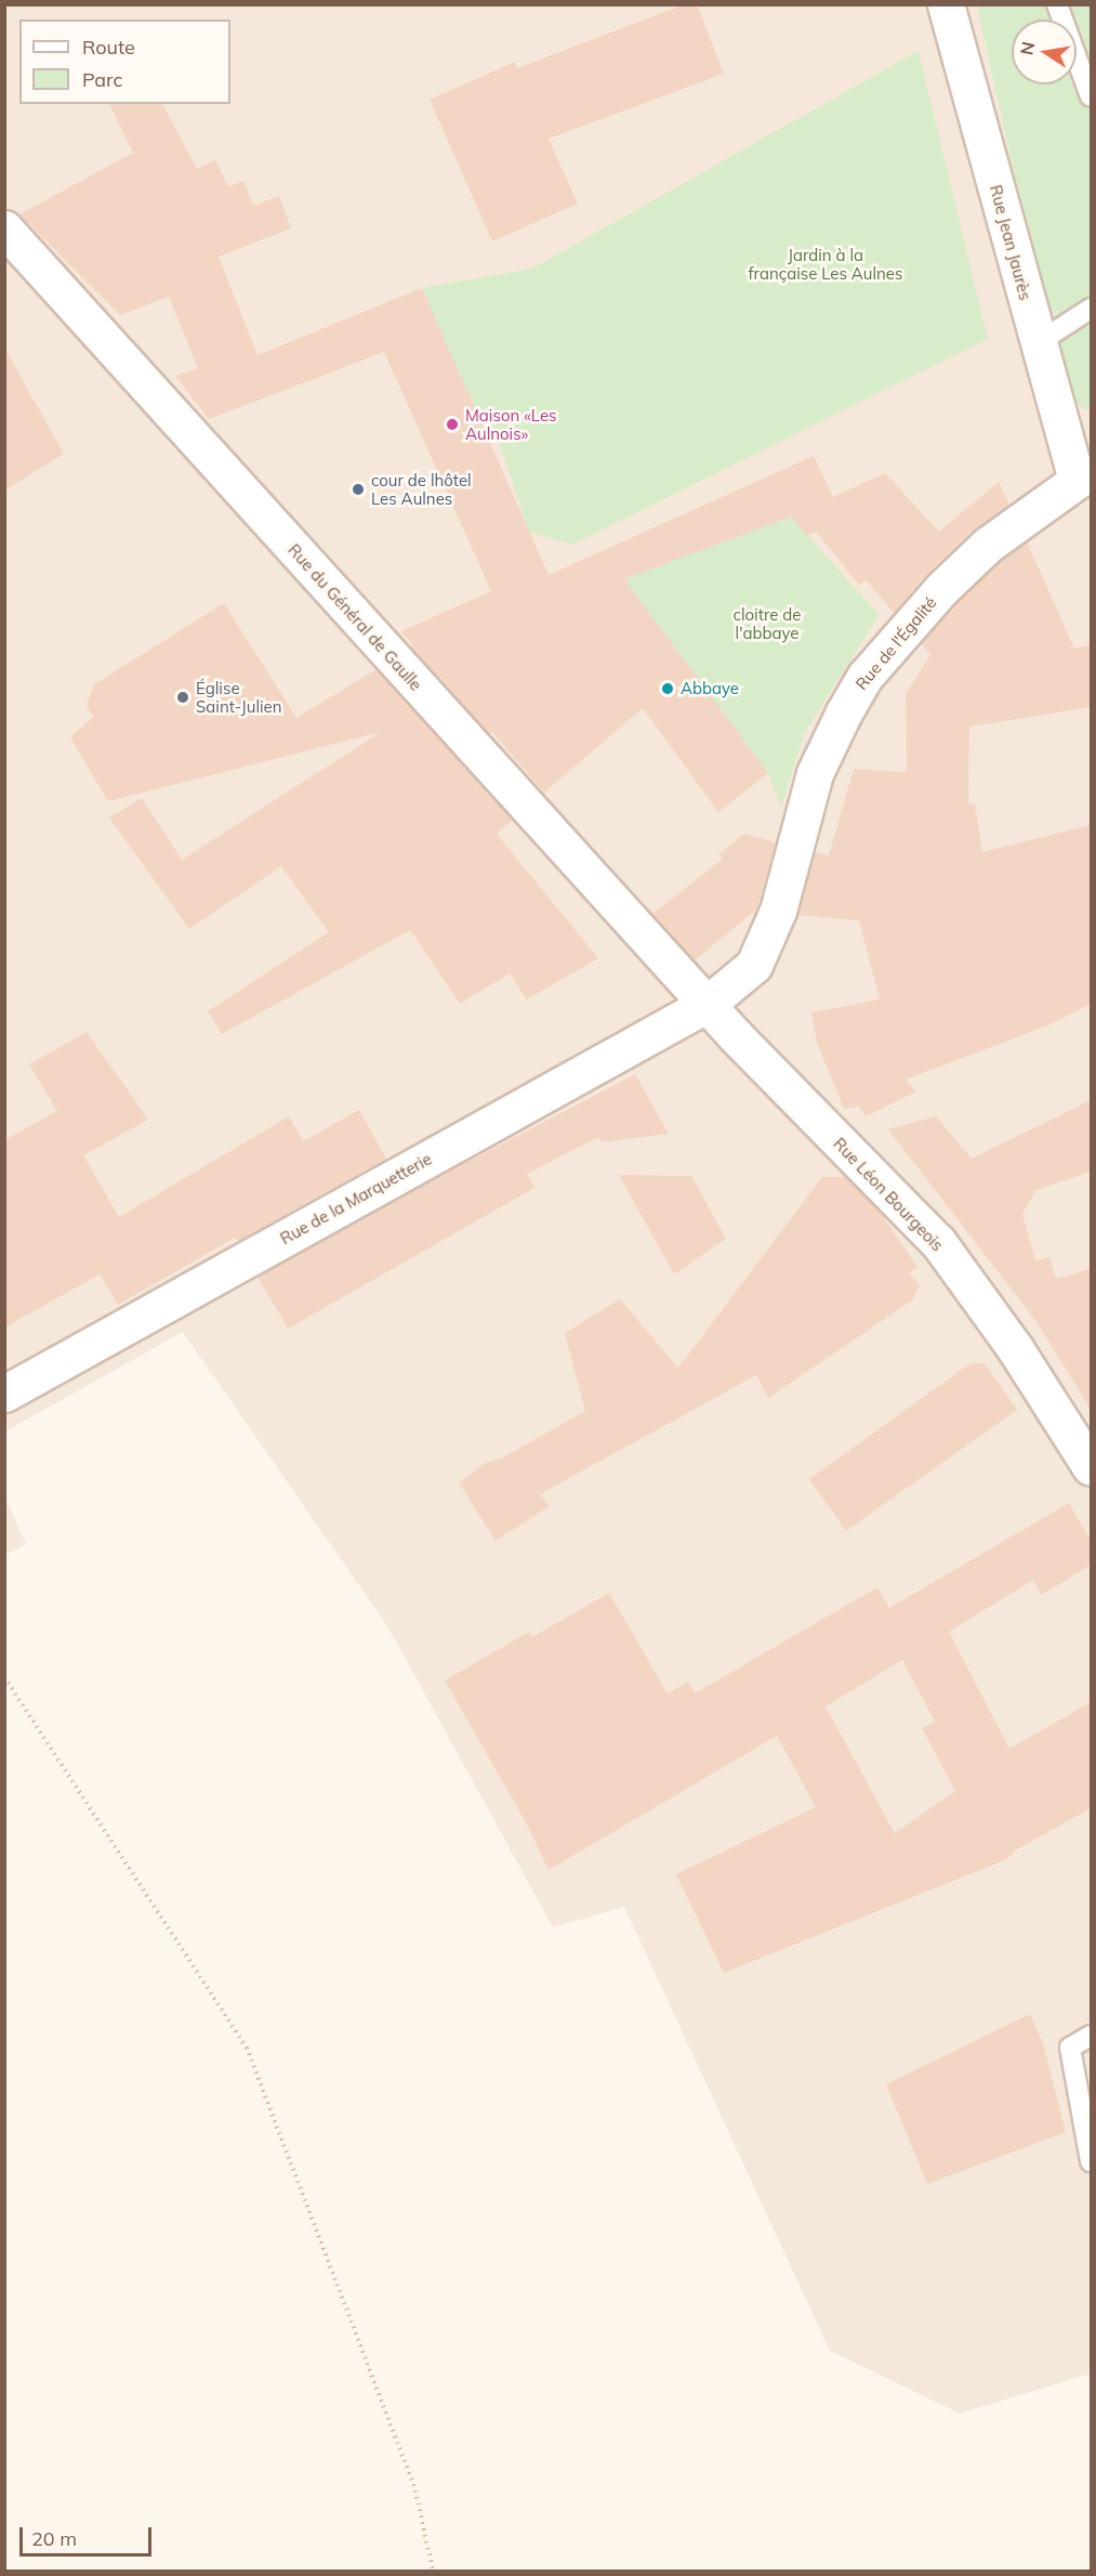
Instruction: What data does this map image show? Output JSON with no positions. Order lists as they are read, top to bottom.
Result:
{
  "streets": {
    "street": [
      "Rue Jean Jaurès",
      "Rue du Général de Gaulle",
      "Rue de l'Égalité",
      "Rue Léon Bourgeois",
      "Rue de la Marquetterie"
    ]
  },
  "crossings": [
    ["Rue Jean Jaurès", "Rue de l'Égalité"],
    ["Rue du Général de Gaulle", "Rue de l'Égalité"],
    ["Rue du Général de Gaulle", "Rue Léon Bourgeois"],
    ["Rue du Général de Gaulle", "Rue de la Marquetterie"],
    ["Rue de l'Égalité", "Rue Léon Bourgeois"],
    ["Rue de l'Égalité", "Rue de la Marquetterie"],
    ["Rue Léon Bourgeois", "Rue de la Marquetterie"]
  ],
  "parks": ["Jardin à la française Les Aulnes", "cloitre de l'abbaye"],
  "places": [
    "Maison «Les Aulnois»",
    "cour de lhôtel Les Aulnes",
    "Abbaye",
    "Église Saint-Julien"
  ],
  "legend": ["Route", "Parc"],
  "scale_bar": "20 m",
  "north": "left"
}
